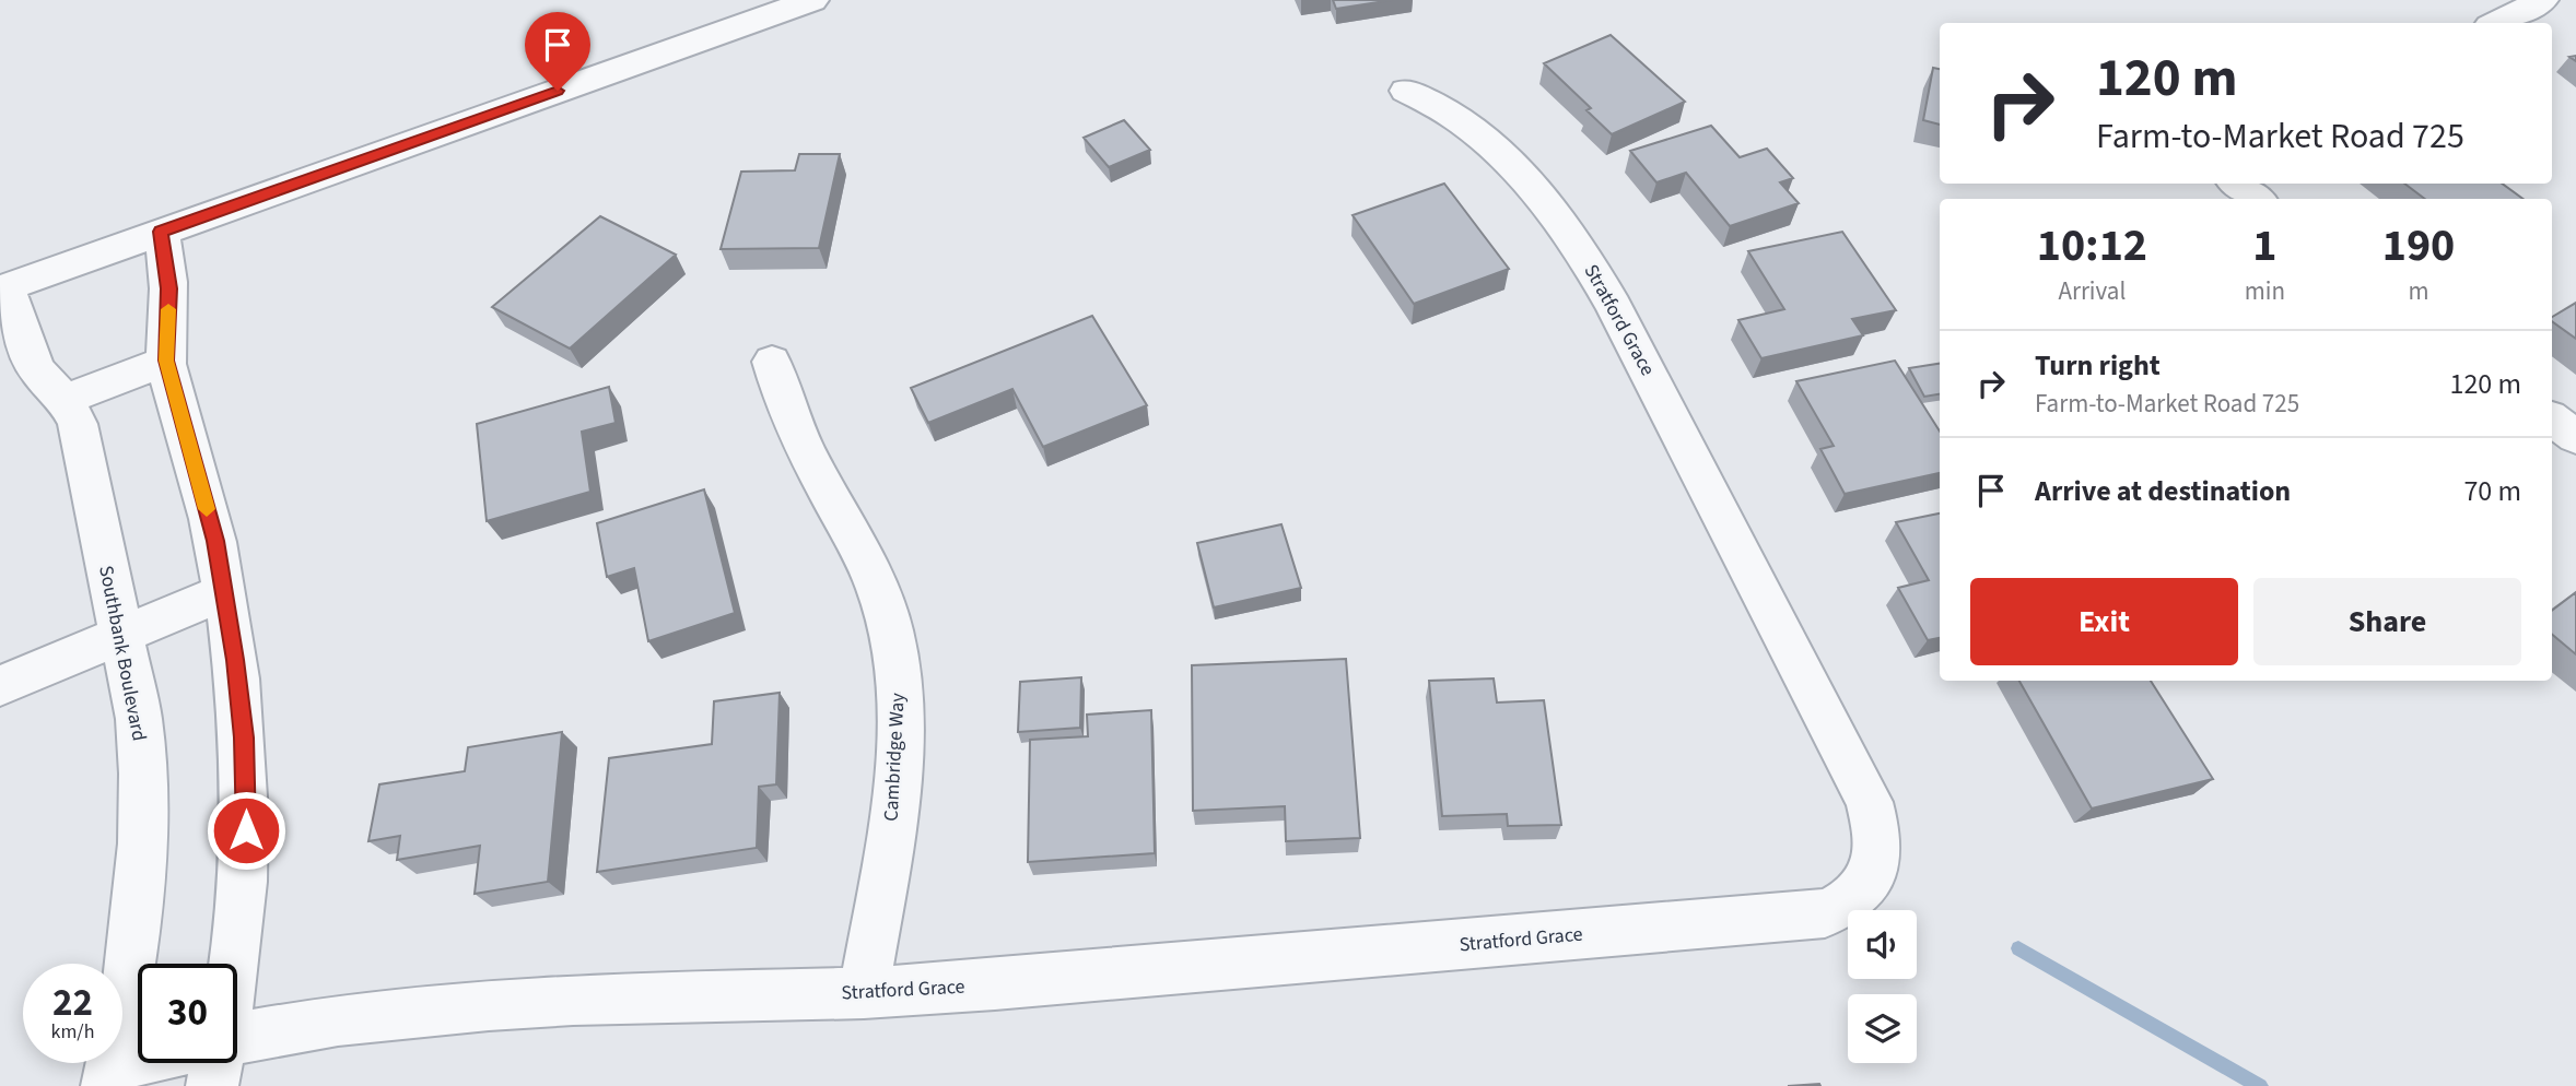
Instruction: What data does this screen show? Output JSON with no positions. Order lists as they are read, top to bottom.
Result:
{
  "streets": {
    "street": ["Stratford Grace", "Southbank Boulevard", "Cambridge Way"]
  },
  "crossings": [
    ["Stratford Grace", "Southbank Boulevard"],
    ["Stratford Grace", "Cambridge Way"]
  ],
  "page": {
    "turn": ["120 m", "Farm-to-Market Road 725"],
    "eta": [
      "10:12",
      "Arrival",
      "1",
      "min",
      "190",
      "m"
    ],
    "list": [
      {
        "name": "Turn right",
        "note": "Farm-to-Market Road 725",
        "value": "120 m"
      },
      {
        "name": "Arrive at destination",
        "value": "70 m"
      }
    ],
    "buttons": ["Exit", "Share"],
    "speed": "22 km/h",
    "limit": "30"
  }
}
